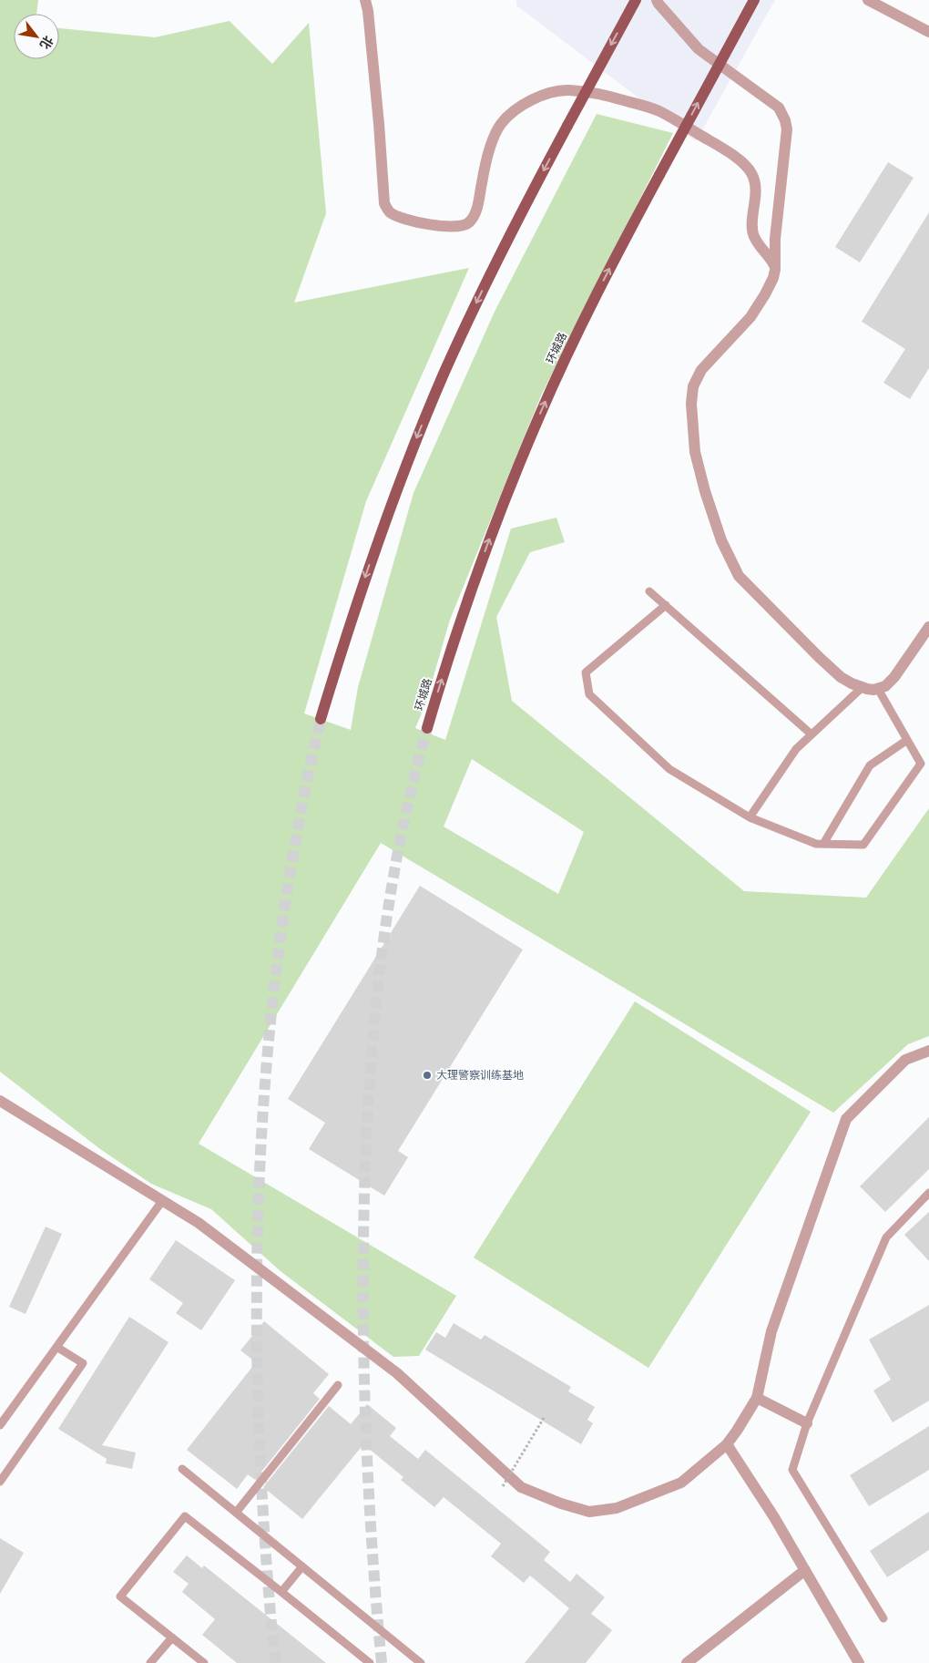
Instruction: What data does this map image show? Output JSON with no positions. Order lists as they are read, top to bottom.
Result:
{
  "streets": {
    "main road": ["环城路"]
  },
  "one_way": ["环城路"],
  "places": ["大理警察训练基地"],
  "north": "bottom right"
}
